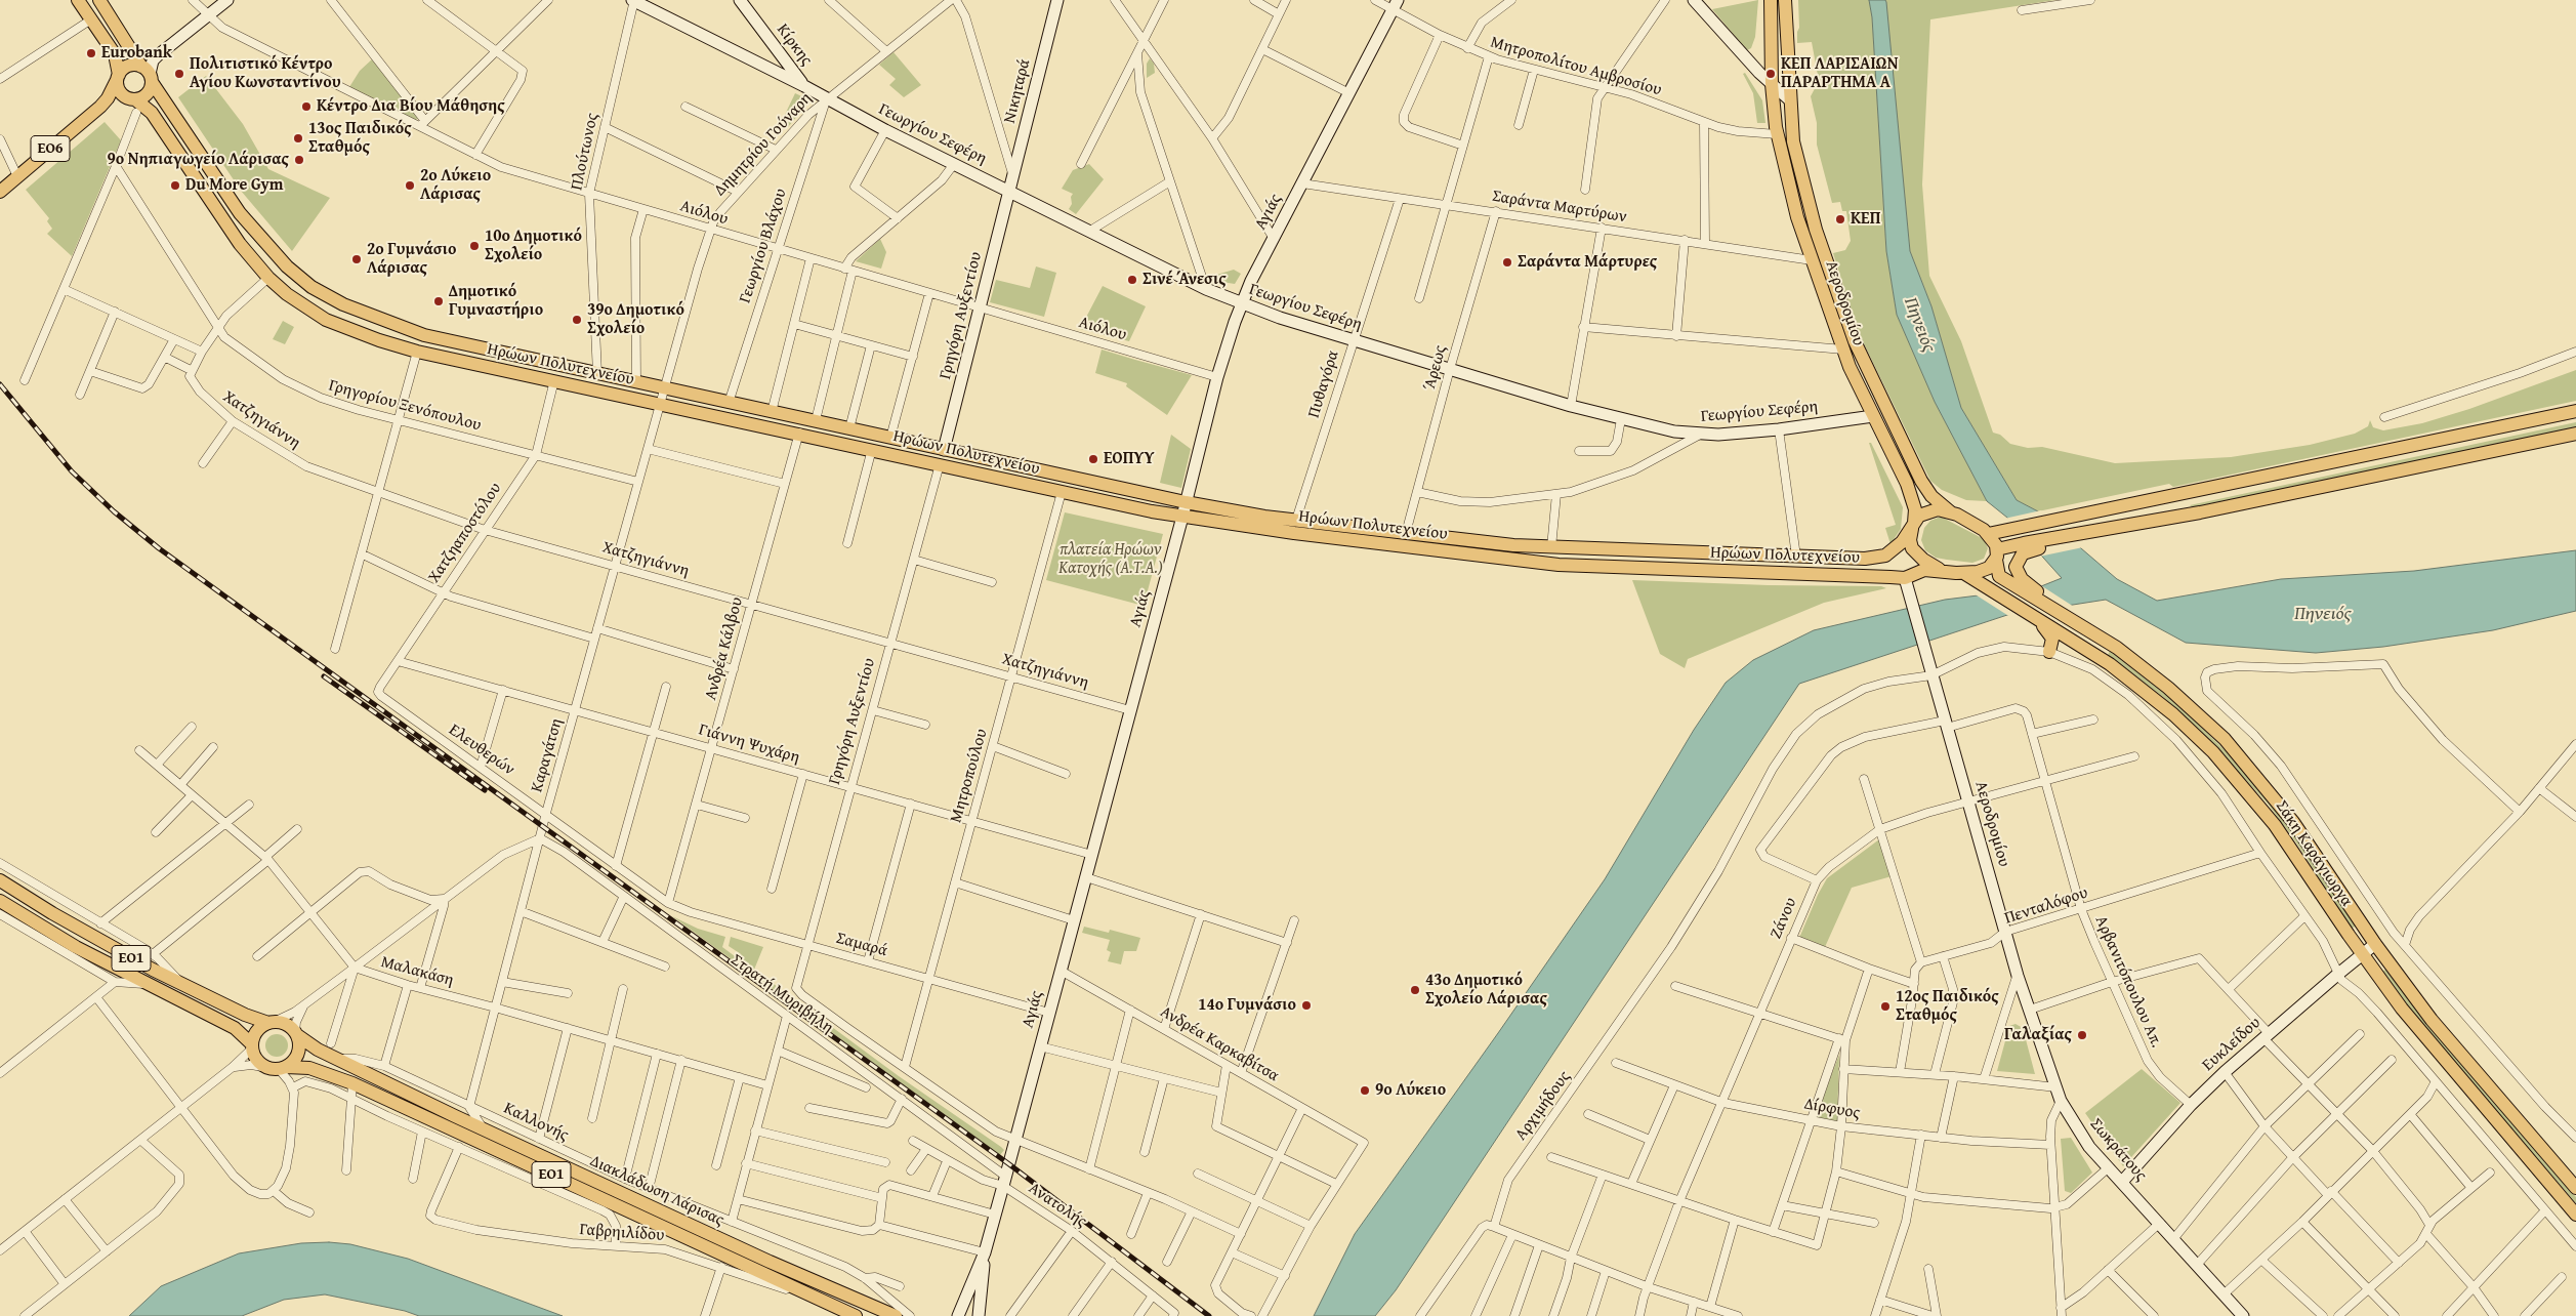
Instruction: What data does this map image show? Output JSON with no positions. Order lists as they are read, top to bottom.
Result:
{
  "streets": {
    "main road": [
      "Κίρκης",
      "Νικηταρά",
      "Γεωργίου Σεφέρη",
      "ΕΟ6",
      "Αγιάς",
      "Αεροδρομίου",
      "Γρηγόρη Αυξεντίου",
      "Ηρώων Πολυτεχνείου",
      "Σάκη Καράγιωργα",
      "ΕΟ1",
      "Ευκλείδου",
      "Σωκράτους",
      "Διακλάδωση Λάρισας"
    ],
    "street": [
      "Μητροπολίτου Αμβροσίου",
      "Δημητρίου Γούναρη",
      "Πλούτωνος",
      "Σαράντα Μαρτύρων",
      "Αιόλου",
      "Γεωργίου Βλάχου",
      "Άρεως",
      "Πυθαγόρα",
      "Γρηγορίου Ξενόπουλου",
      "Χατζηγιάννη",
      "Χατζηαποστόλου",
      "Ανδρέα Κάλβου",
      "Γιάννη Ψυχάρη",
      "Ελευθερών",
      "Καραγάτση",
      "Μητροπούλου",
      "Πενταλόφου",
      "Ζάνου",
      "Σαμαρά",
      "Μαλακάση",
      "Αρβανιτόπουλου Απ.",
      "Στρατή Μυριβήλη",
      "Ανδρέα Καρκαβίτσα",
      "Αρχιμήδους",
      "Δίρφυος",
      "Καλλoνής",
      "Ανατολής",
      "Γαβρηιλίδου"
    ]
  },
  "crossings": [
    ["Κίρκης", "Γεωργίου Σεφέρη"],
    ["Μητροπολίτου Αμβροσίου", "Αγιάς"],
    ["Μητροπολίτου Αμβροσίου", "Αεροδρομίου"],
    ["Νικηταρά", "Γεωργίου Σεφέρη"],
    ["Νικηταρά", "Γρηγόρη Αυξεντίου"],
    ["Γεωργίου Σεφέρη", "Δημητρίου Γούναρη"],
    ["Γεωργίου Σεφέρη", "Πλούτωνος"],
    ["Γεωργίου Σεφέρη", "Αγιάς"],
    ["Γεωργίου Σεφέρη", "Γεωργίου Βλάχου"],
    ["Γεωργίου Σεφέρη", "Αεροδρομίου"],
    ["Γεωργίου Σεφέρη", "Γρηγόρη Αυξεντίου"],
    ["Γεωργίου Σεφέρη", "Άρεως"],
    ["Γεωργίου Σεφέρη", "Πυθαγόρα"],
    ["Δημητρίου Γούναρη", "Αιόλου"],
    ["Δημητρίου Γούναρη", "Γεωργίου Βλάχου"],
    ["Δημητρίου Γούναρη", "Ηρώων Πολυτεχνείου"],
    ["Δημητρίου Γούναρη", "Καραγάτση"],
    ["ΕΟ6", "Ηρώων Πολυτεχνείου"],
    ["Πλούτωνος", "Αιόλου"],
    ["Πλούτωνος", "Ηρώων Πολυτεχνείου"],
    ["Σαράντα Μαρτύρων", "Αγιάς"],
    ["Σαράντα Μαρτύρων", "Αεροδρομίου"],
    ["Σαράντα Μαρτύρων", "Άρεως"],
    ["Σαράντα Μαρτύρων", "Πυθαγόρα"],
    ["Αγιάς", "Αιόλου"],
    ["Αγιάς", "Ηρώων Πολυτεχνείου"],
    ["Αγιάς", "Χατζηγιάννη"],
    ["Αγιάς", "Γιάννη Ψυχάρη"],
    ["Αγιάς", "Σαμαρά"],
    ["Αγιάς", "Στρατή Μυριβήλη"],
    ["Αγιάς", "Ανδρέα Καρκαβίτσα"],
    ["Αγιάς", "Ανατολής"],
    ["Αιόλου", "Γεωργίου Βλάχου"],
    ["Αιόλου", "Γρηγόρη Αυξεντίου"],
    ["Γεωργίου Βλάχου", "Ηρώων Πολυτεχνείου"],
    ["Αεροδρομίου", "Ηρώων Πολυτεχνείου"],
    ["Αεροδρομίου", "Σάκη Καράγιωργα"],
    ["Αεροδρομίου", "Πενταλόφου"],
    ["Αεροδρομίου", "Ζάνου"],
    ["Αεροδρομίου", "Αρβανιτόπουλου Απ."],
    ["Αεροδρομίου", "Αρχιμήδους"],
    ["Αεροδρομίου", "Σωκράτους"],
    ["Γρηγόρη Αυξεντίου", "Ηρώων Πολυτεχνείου"],
    ["Γρηγόρη Αυξεντίου", "Χατζηγιάννη"],
    ["Γρηγόρη Αυξεντίου", "Γιάννη Ψυχάρη"],
    ["Γρηγόρη Αυξεντίου", "Μητροπούλου"],
    ["Γρηγόρη Αυξεντίου", "Σαμαρά"],
    ["Ηρώων Πολυτεχνείου", "Άρεως"],
    ["Ηρώων Πολυτεχνείου", "Πυθαγόρα"],
    ["Ηρώων Πολυτεχνείου", "Χατζηαποστόλου"],
    ["Ηρώων Πολυτεχνείου", "Ανδρέα Κάλβου"],
    ["Ηρώων Πολυτεχνείου", "Καραγάτση"],
    ["Ηρώων Πολυτεχνείου", "Μητροπούλου"],
    ["Γρηγορίου Ξενόπουλου", "Χατζηαποστόλου"],
    ["Γρηγορίου Ξενόπουλου", "Καραγάτση"],
    ["Χατζηγιάννη", "Χατζηαποστόλου"],
    ["Χατζηγιάννη", "Ανδρέα Κάλβου"],
    ["Χατζηγιάννη", "Καραγάτση"],
    ["Χατζηγιάννη", "Μητροπούλου"],
    ["Χατζηαποστόλου", "Γιάννη Ψυχάρη"],
    ["Χατζηαποστόλου", "Ελευθερών"],
    ["Ανδρέα Κάλβου", "Γιάννη Ψυχάρη"],
    ["Ανδρέα Κάλβου", "Ελευθερών"],
    ["Ανδρέα Κάλβου", "Σαμαρά"],
    ["Γιάννη Ψυχάρη", "Καραγάτση"],
    ["Γιάννη Ψυχάρη", "Μητροπούλου"],
    ["Ελευθερών", "Καραγάτση"],
    ["Ελευθερών", "Σαμαρά"],
    ["Καραγάτση", "Μαλακάση"],
    ["Καραγάτση", "Στρατή Μυριβήλη"],
    ["Καραγάτση", "Καλλoνής"],
    ["Μητροπούλου", "Σαμαρά"],
    ["Σάκη Καράγιωργα", "Ευκλείδου"],
    ["Πενταλόφου", "Αρβανιτόπουλου Απ."],
    ["Ζάνου", "Αρβανιτόπουλου Απ."],
    ["Ζάνου", "Δίρφυος"],
    ["ΕΟ1", "Διακλάδωση Λάρισας"],
    ["Αρβανιτόπουλου Απ.", "Ευκλείδου"],
    ["Στρατή Μυριβήλη", "Ανατολής"],
    ["Ευκλείδου", "Σωκράτους"],
    ["Καλλoνής", "Διακλάδωση Λάρισας"],
    ["Διακλάδωση Λάρισας", "Γαβρηιλίδου"]
  ],
  "water": ["Πηνειός"],
  "parks": ["πλατεία Ηρώων Κατοχής (Α.Τ.Α.)"],
  "places": [
    "Eurobank",
    "Πολιτιστικό Κέντρο Αγίου Κωνσταντίνου",
    "ΚΕΠ ΛΑΡΙΣΑΙΩΝ ΠΑΡΑΡΤΗΜΑ A",
    "Κέντρο Δια Βίου Μάθησης",
    "13ος Παιδικός Σταθμός",
    "9ο Νηπιαγωγείο Λάρισας",
    "Du More Gym",
    "2ο Λύκειο Λάρισας",
    "ΚΕΠ",
    "10ο Δημοτικό Σχολείο",
    "2ο Γυμνάσιο Λάρισας",
    "Σαράντα Μάρτυρες",
    "Σινέ Άνεσις",
    "Δημοτικό Γυμναστήριο",
    "39ο Δημοτικό Σχολείο",
    "ΕΟΠΥΥ",
    "43ο Δημοτικό Σχολείο Λάρισας",
    "14ο Γυμνάσιο",
    "12ος Παιδικός Σταθμός",
    "Γαλαξίας",
    "9ο Λύκειο"
  ]
}
